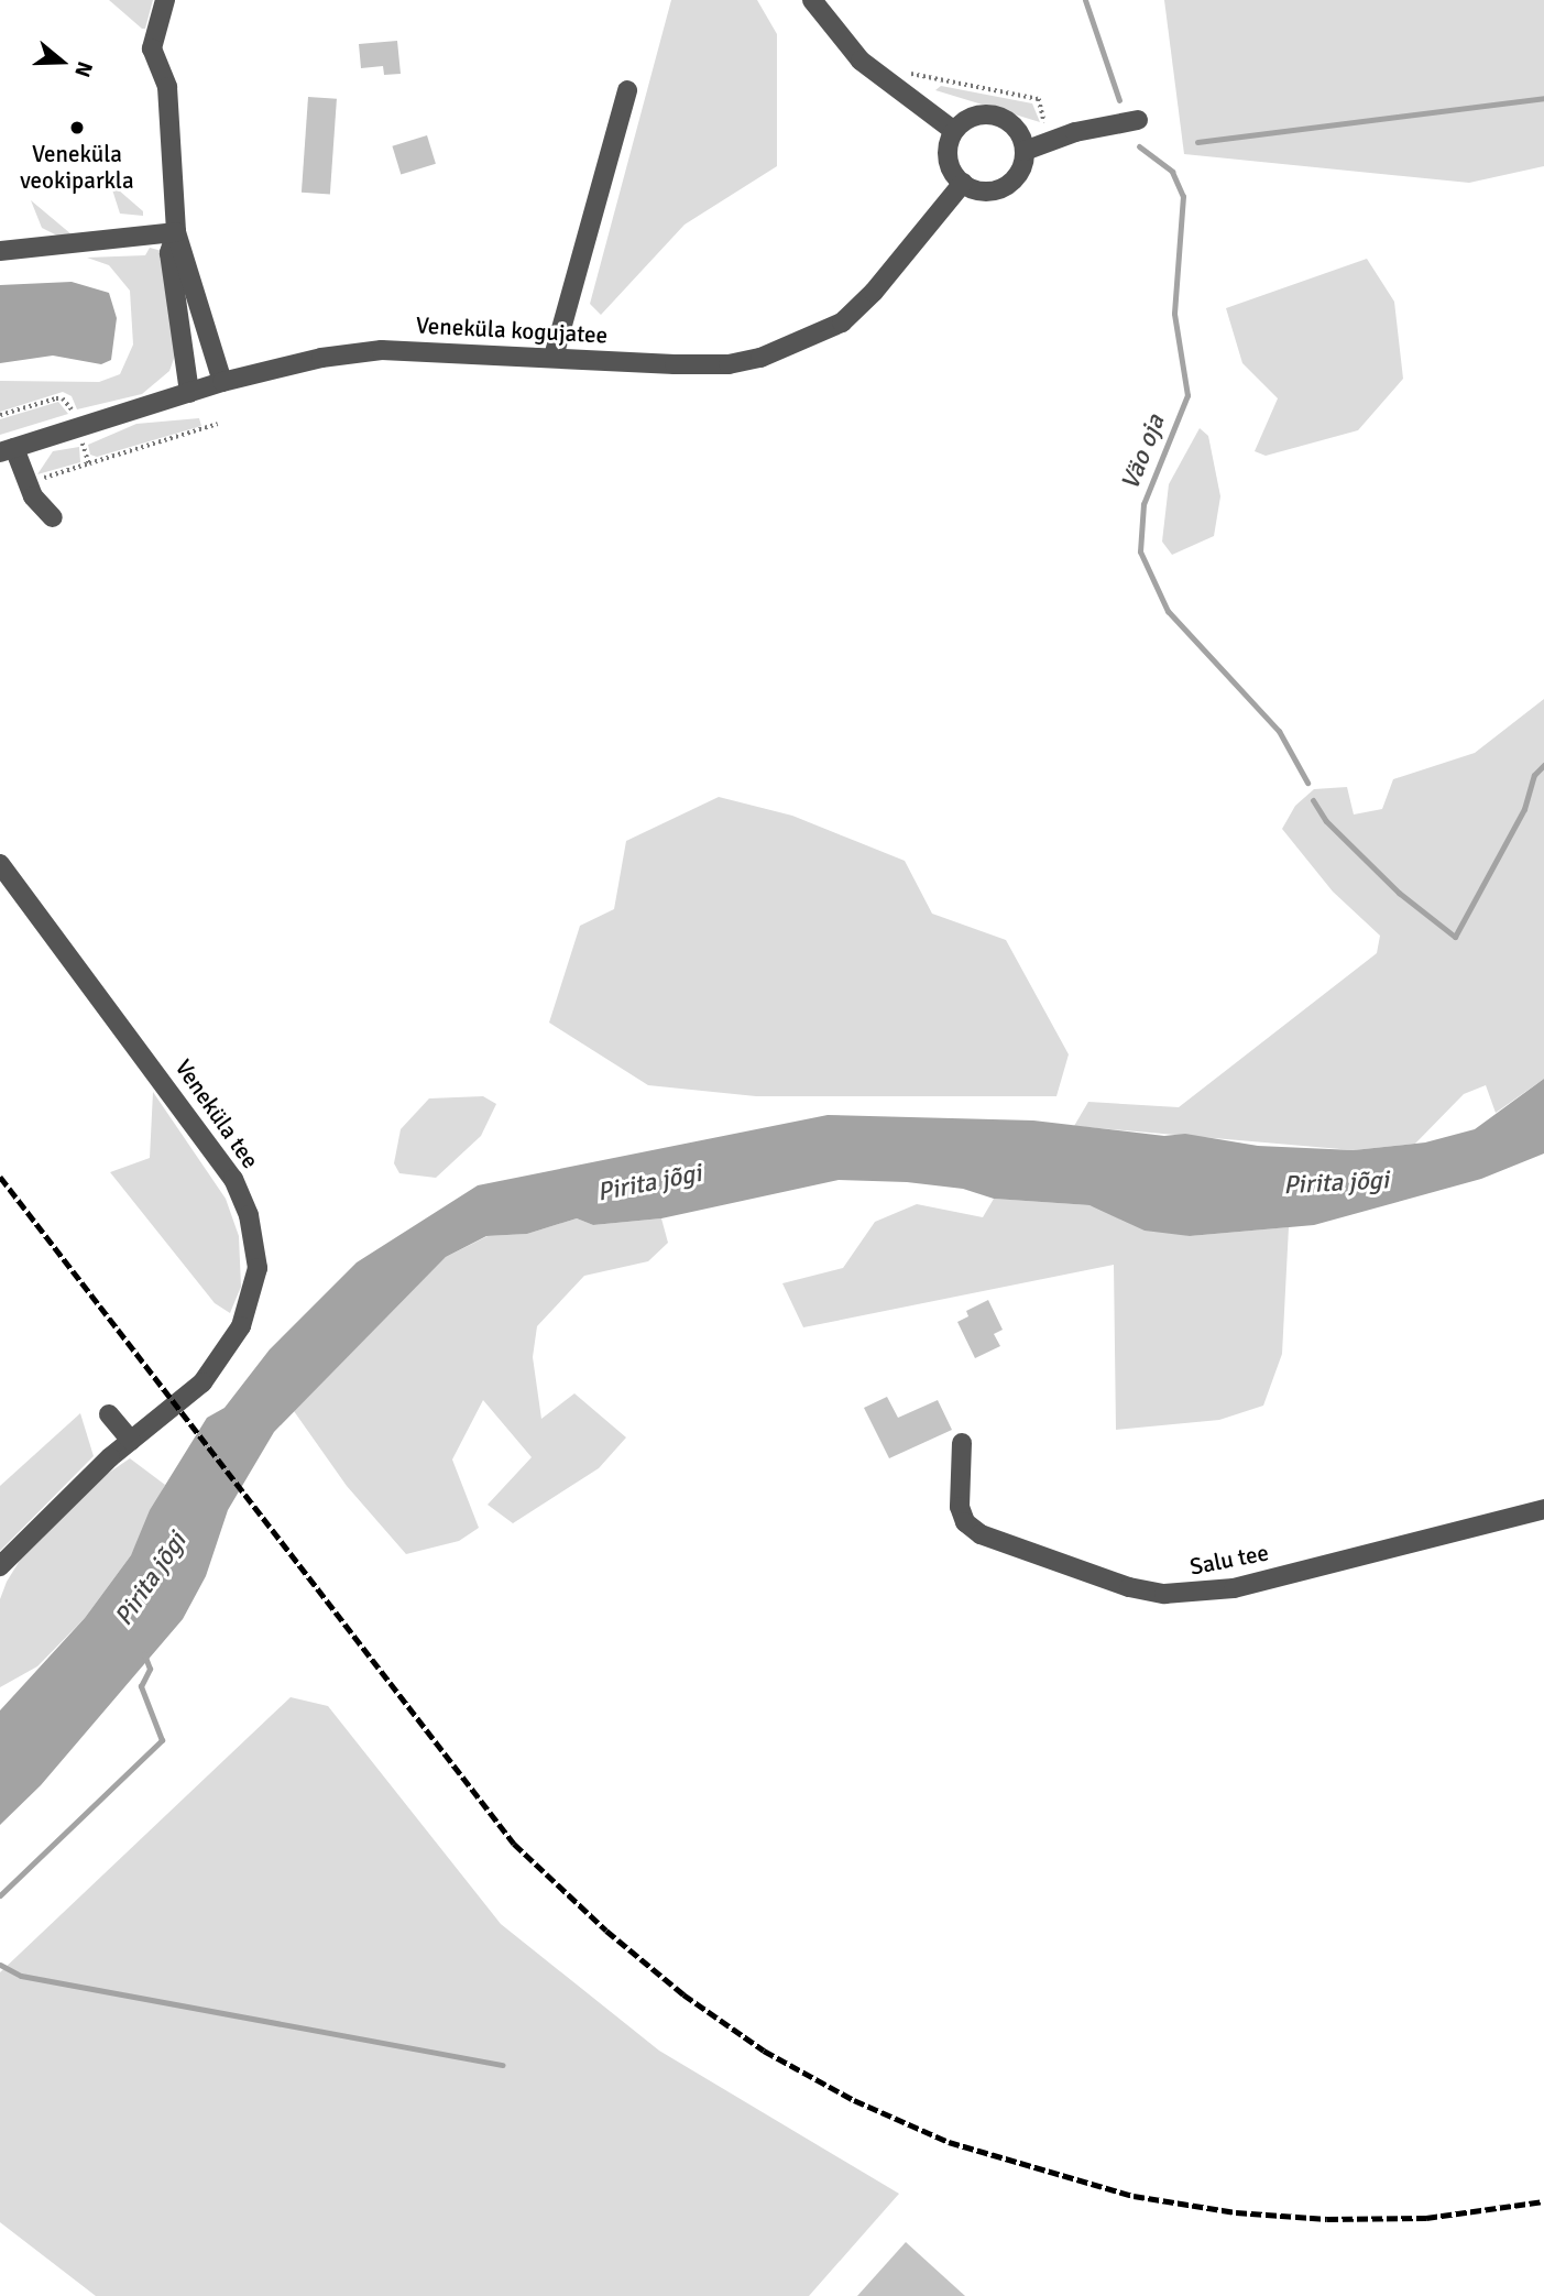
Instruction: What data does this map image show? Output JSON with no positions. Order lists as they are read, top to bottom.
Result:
{
  "streets": {
    "street": ["Veneküla kogujatee", "Veneküla tee", "Salu tee"]
  },
  "water": ["Väo oja", "Pirita jõgi"],
  "places": ["Veneküla veokiparkla"],
  "north": "right"
}
